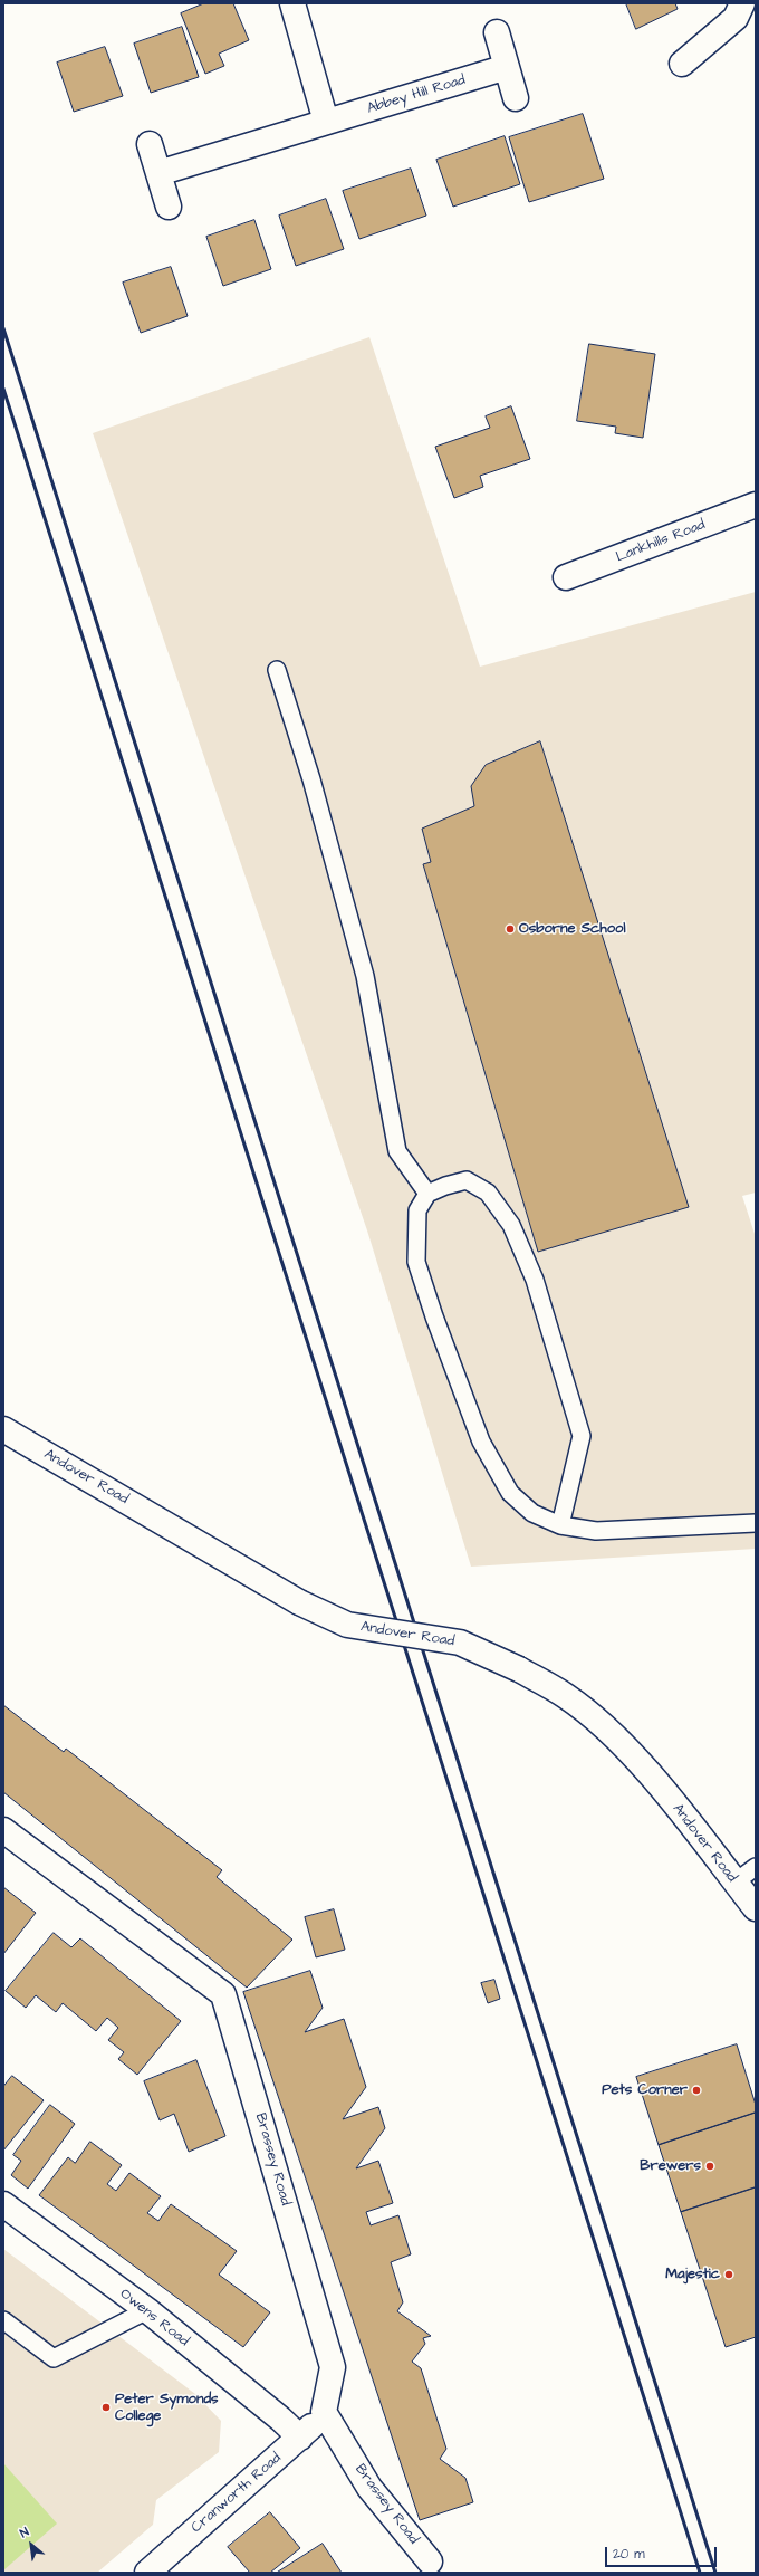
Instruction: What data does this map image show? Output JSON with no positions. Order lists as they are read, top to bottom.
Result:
{
  "streets": {
    "street": [
      "Abbey Hill Road",
      "Lankhills Road",
      "Andover Road",
      "Brassey Road",
      "Owens Road",
      "Cranworth Road"
    ]
  },
  "crossings": [
    ["Brassey Road", "Cranworth Road"],
    ["Owens Road", "Cranworth Road"]
  ],
  "places": [
    "Osborne School",
    "Pets Corner",
    "Brewers",
    "Majestic",
    "Peter Symonds College"
  ],
  "scale_bar": "20 m",
  "north": "top left"
}
